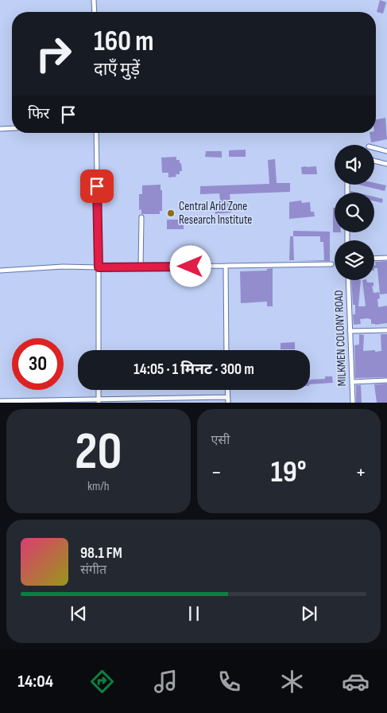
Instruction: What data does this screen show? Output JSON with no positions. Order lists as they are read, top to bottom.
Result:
{
  "streets": {
    "street": ["MILKMEN COLONY ROAD"]
  },
  "places": ["Central Arid Zone Research Institute"],
  "page": {
    "turn": ["160 m", "दाएँ मुड़ें"],
    "then": "फिर",
    "limit": "30",
    "trip": "14:05 · 1 मिनट · 300 m",
    "tile": [
      ["20", "km/h"],
      "एसी"
    ],
    "heat": ["−", "19°", "+"],
    "song": ["98.1 FM", "संगीत"],
    "tabs": "14:04"
  }
}
